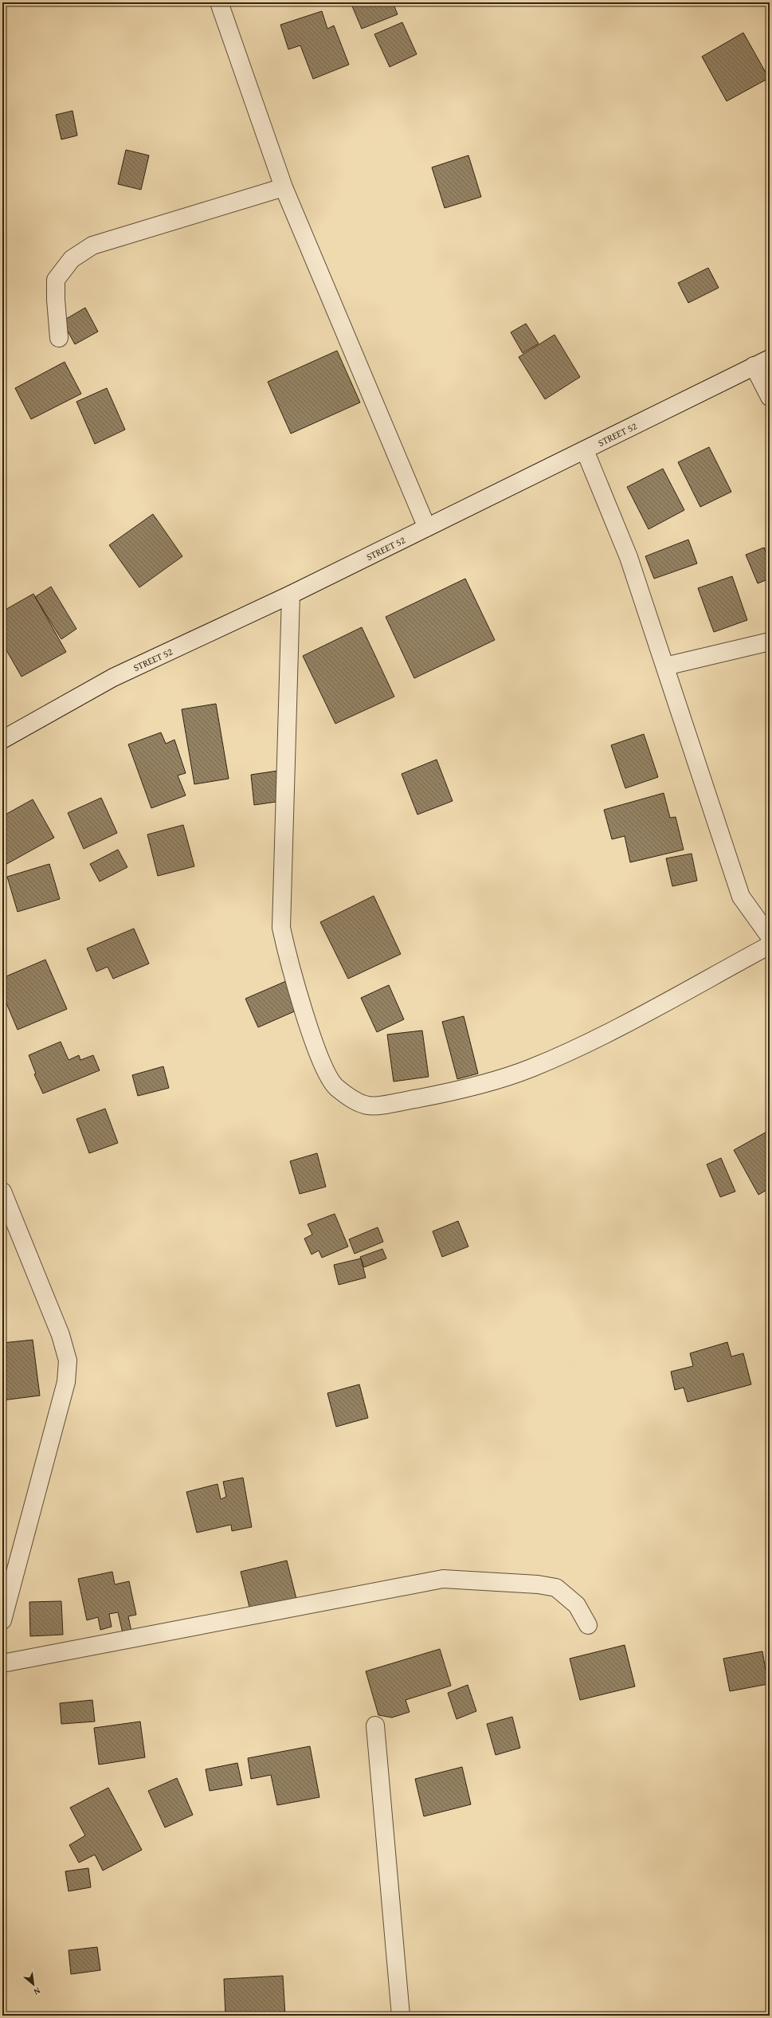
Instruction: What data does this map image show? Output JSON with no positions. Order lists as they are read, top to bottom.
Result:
{
  "streets": {
    "street": ["STREET 52"]
  },
  "north": "bottom right"
}
